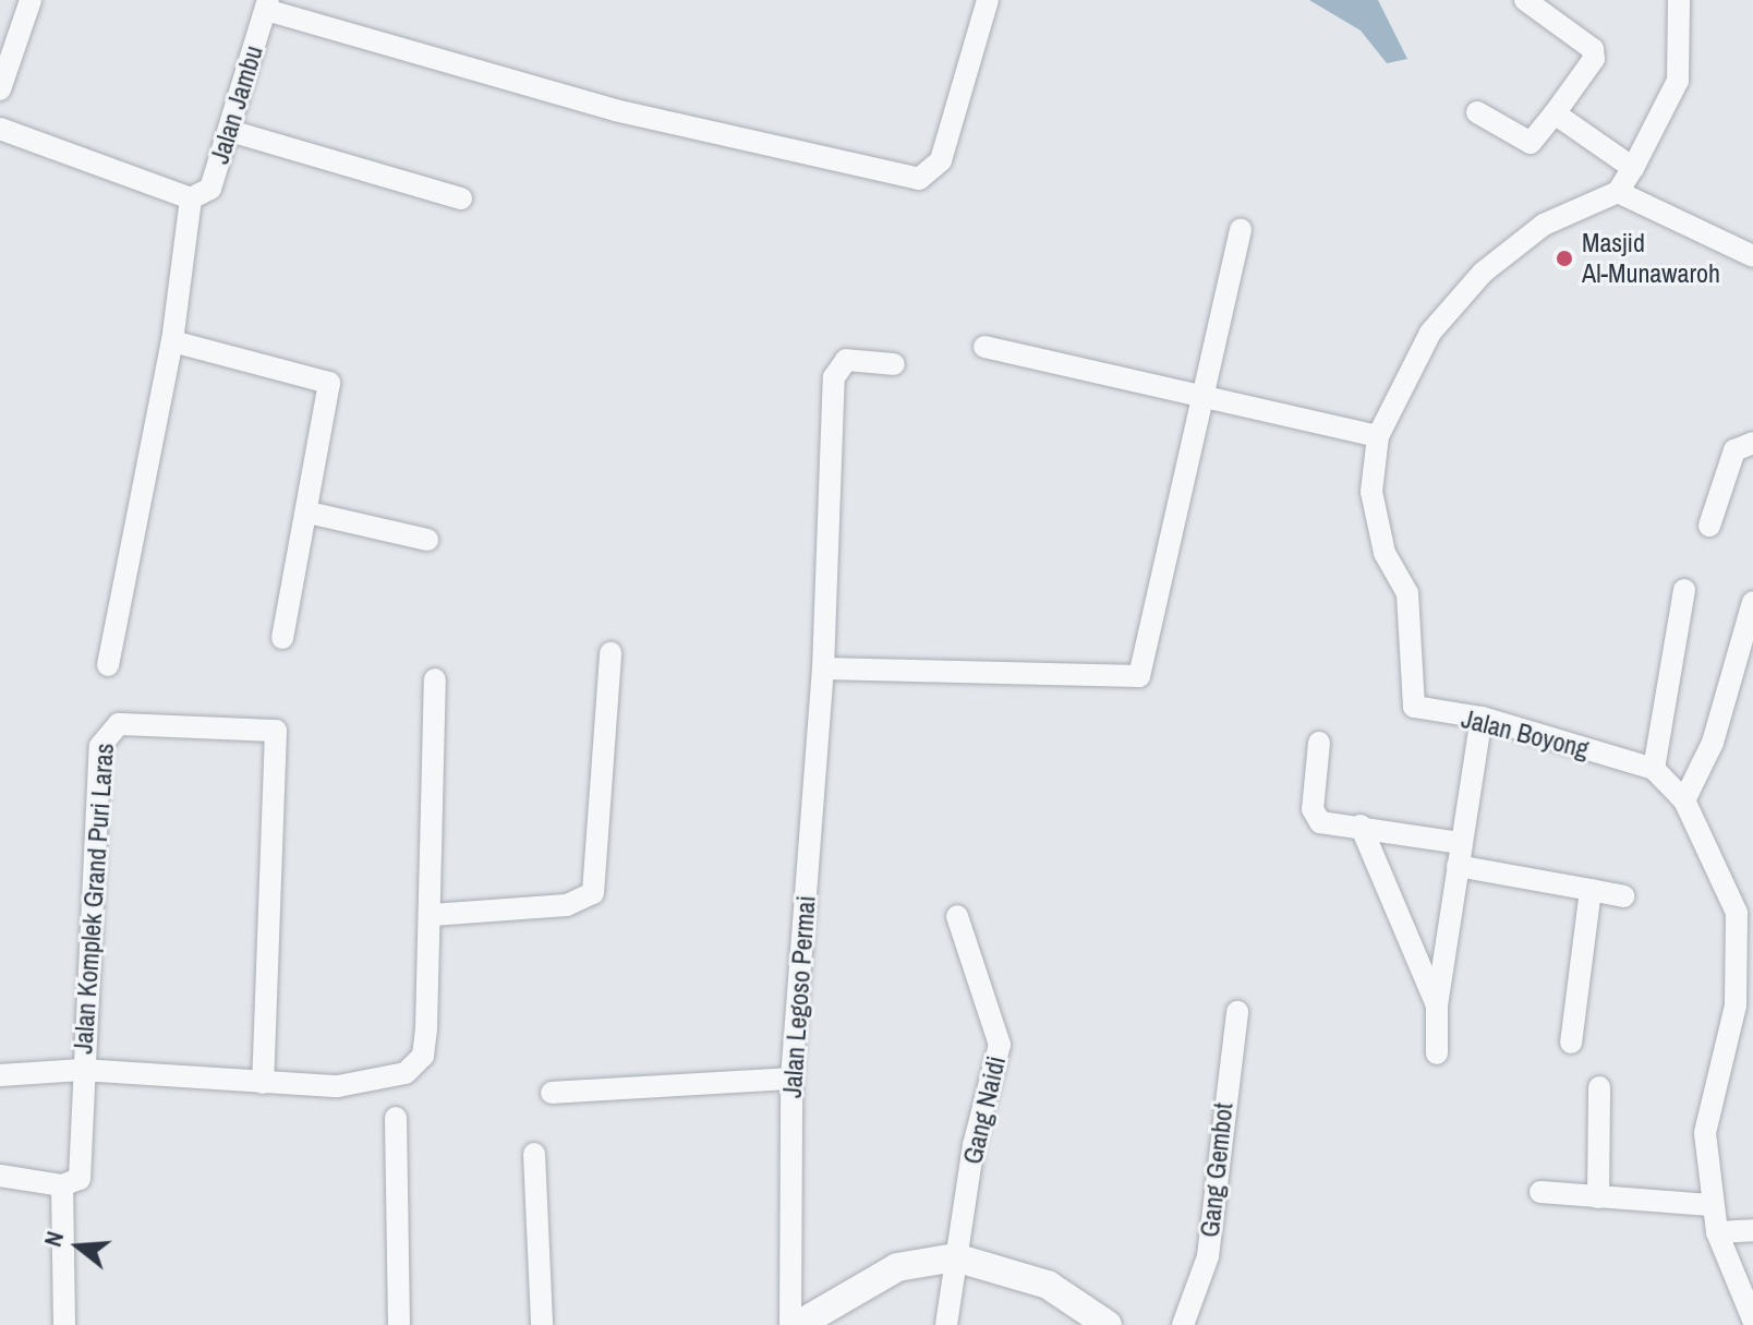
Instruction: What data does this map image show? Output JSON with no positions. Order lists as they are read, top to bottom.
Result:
{
  "streets": {
    "street": [
      "Jalan Jambu",
      "Jalan Boyong",
      "Jalan Komplek Grand Puri Laras",
      "Jalan Legoso Permai",
      "Gang Naidi",
      "Gang Gembot"
    ]
  },
  "places": ["Masjid Al-Munawaroh"],
  "north": "left"
}
